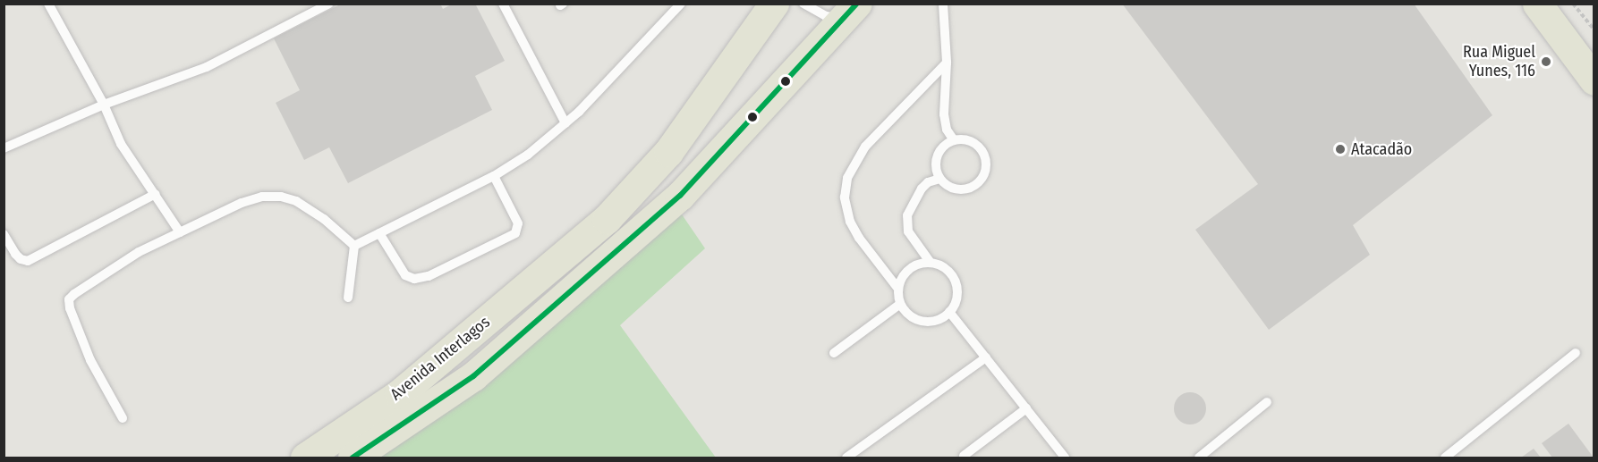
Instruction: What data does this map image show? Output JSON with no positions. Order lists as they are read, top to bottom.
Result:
{
  "streets": {
    "main road": ["Avenida Interlagos"]
  },
  "places": ["Rua Miguel Yunes, 116", "Atacadão"]
}
